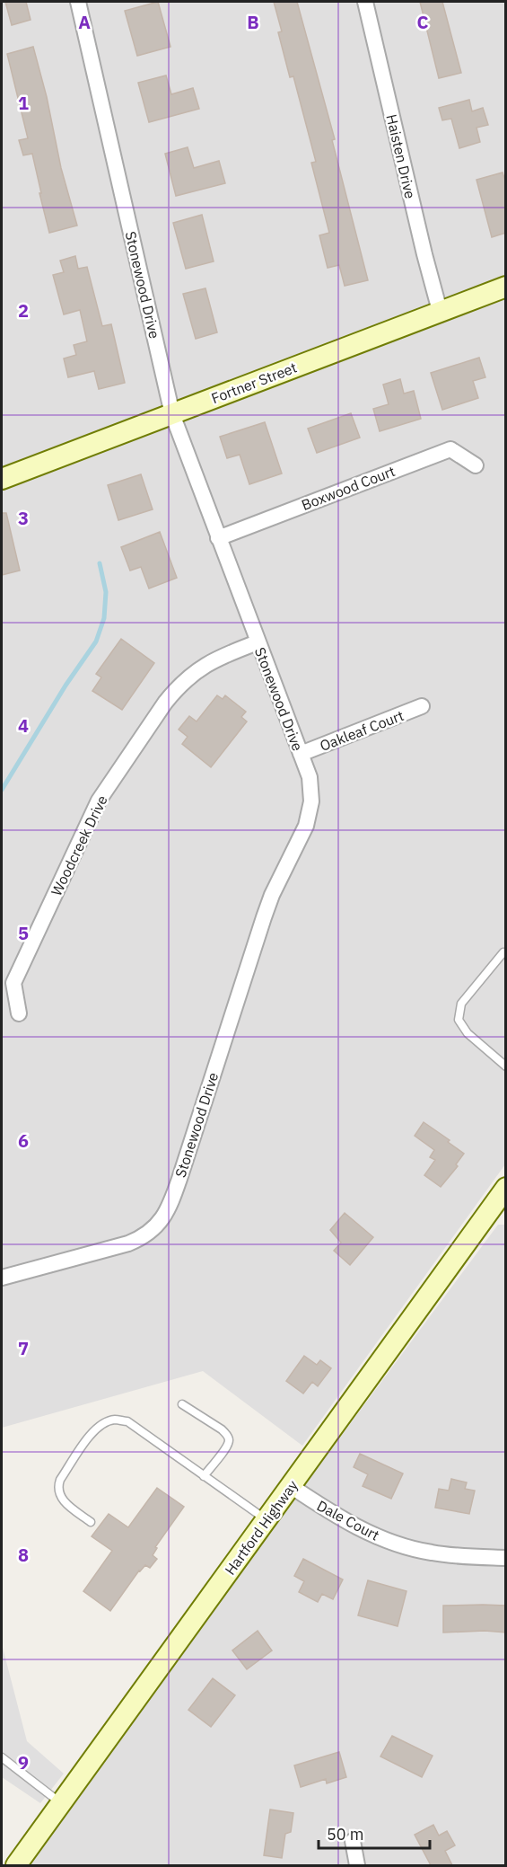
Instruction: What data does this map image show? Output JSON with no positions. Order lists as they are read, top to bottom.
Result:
{
  "streets": {
    "main road": ["Fortner Street", "Hartford Highway"],
    "street": [
      "Haisten Drive",
      "Stonewood Drive",
      "Boxwood Court",
      "Oakleaf Court",
      "Woodcreek Drive",
      "Dale Court"
    ]
  },
  "crossings": [
    ["Haisten Drive", "Fortner Street"],
    ["Stonewood Drive", "Fortner Street"],
    ["Stonewood Drive", "Boxwood Court"],
    ["Stonewood Drive", "Oakleaf Court"],
    ["Stonewood Drive", "Woodcreek Drive"],
    ["Dale Court", "Hartford Highway"]
  ],
  "scale_bar": "50 m",
  "grid": {
    "columns": ["A", "B", "C"],
    "rows": [
      "1",
      "2",
      "3",
      "4",
      "5",
      "6",
      "7",
      "8",
      "9"
    ]
  }
}
